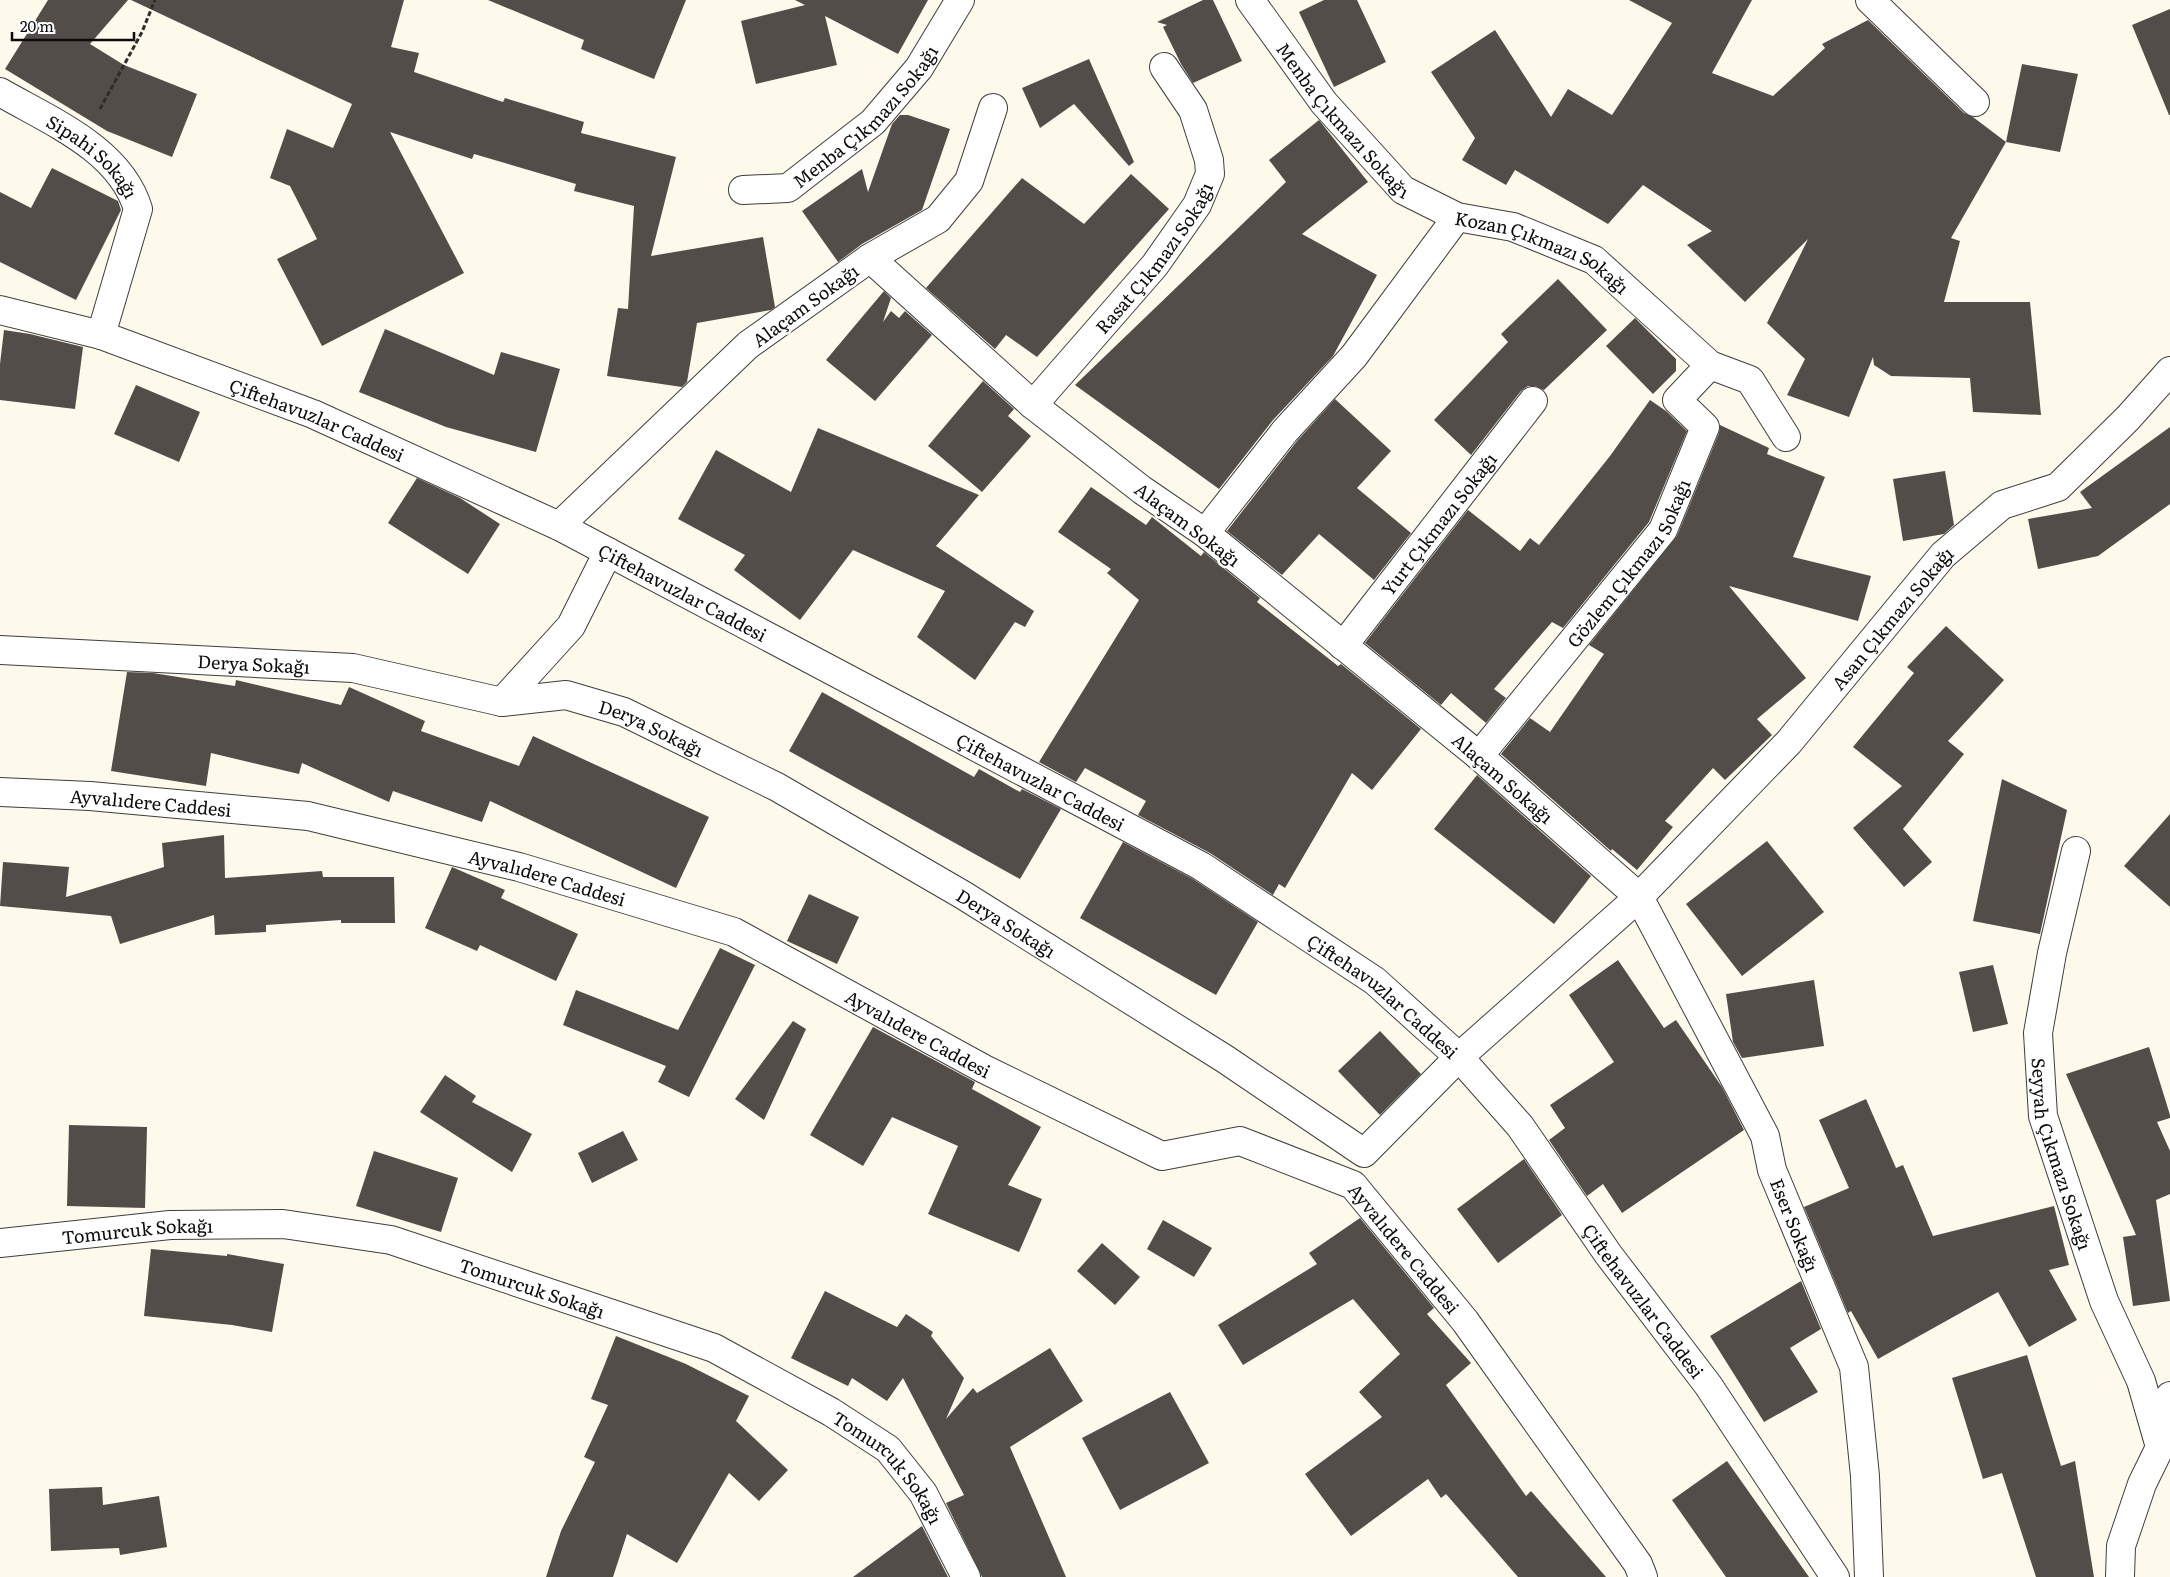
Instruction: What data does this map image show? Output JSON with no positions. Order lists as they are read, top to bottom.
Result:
{
  "streets": {
    "street": [
      "Menba Çıkmazı Sokağı",
      "Sipahi Sokağı",
      "Rasat Çıkmazı Sokağı",
      "Kozan Çıkmazı Sokağı",
      "Alaçam Sokağı",
      "Çiftehavuzlar Caddesi",
      "Yurt Çıkmazı Sokağı",
      "Gözlem Çıkmazı Sokağı",
      "Asan Çıkmazı Sokağı",
      "Derya Sokağı",
      "Ayvalıdere Caddesi",
      "Seyyah Çıkmazı Sokağı",
      "Eser Sokağı",
      "Tomurcuk Sokağı"
    ]
  },
  "crossings": [
    ["Menba Çıkmazı Sokağı", "Kozan Çıkmazı Sokağı"],
    ["Sipahi Sokağı", "Çiftehavuzlar Caddesi"],
    ["Rasat Çıkmazı Sokağı", "Alaçam Sokağı"],
    ["Kozan Çıkmazı Sokağı", "Alaçam Sokağı"],
    ["Kozan Çıkmazı Sokağı", "Gözlem Çıkmazı Sokağı"],
    ["Alaçam Sokağı", "Çiftehavuzlar Caddesi"],
    ["Alaçam Sokağı", "Yurt Çıkmazı Sokağı"],
    ["Alaçam Sokağı", "Gözlem Çıkmazı Sokağı"],
    ["Alaçam Sokağı", "Asan Çıkmazı Sokağı"],
    ["Alaçam Sokağı", "Eser Sokağı"],
    ["Asan Çıkmazı Sokağı", "Eser Sokağı"]
  ],
  "scale_bar": "20 m"
}
